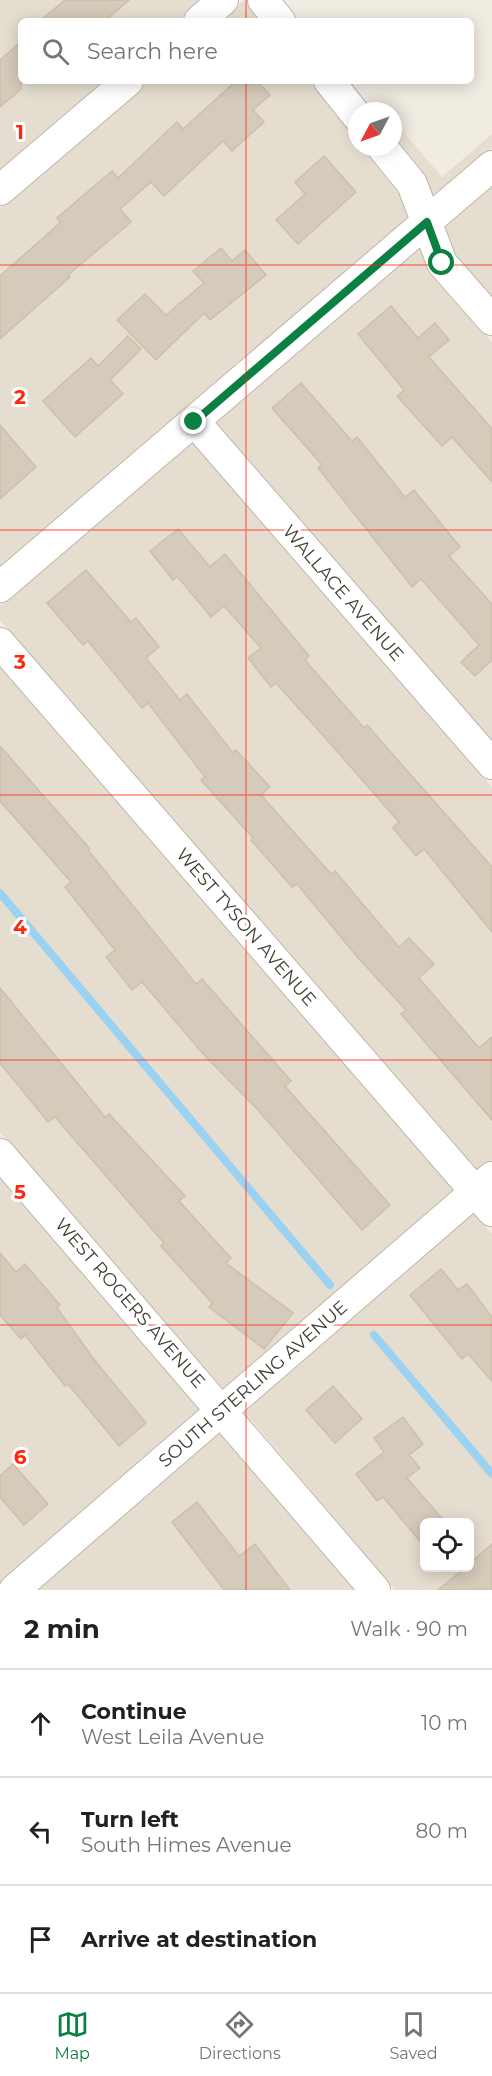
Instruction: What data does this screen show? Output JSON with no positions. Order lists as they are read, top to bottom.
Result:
{
  "streets": {
    "street": [
      "WALLACE AVENUE",
      "WEST TYSON AVENUE",
      "WEST ROGERS AVENUE",
      "SOUTH STERLING AVENUE"
    ]
  },
  "crossings": [
    ["WEST TYSON AVENUE", "SOUTH STERLING AVENUE"],
    ["WEST ROGERS AVENUE", "SOUTH STERLING AVENUE"]
  ],
  "north": "bottom left",
  "page": {
    "search": "Search here",
    "heading": ["2 min", "Walk · 90 m"],
    "list": [
      ["Continue", "West Leila Avenue", "10 m"],
      ["Turn left", "South Himes Avenue", "80 m"],
      "Arrive at destination"
    ],
    "nav": ["Map", "Directions", "Saved"]
  },
  "grid": {
    "rows": [
      "1",
      "2",
      "3",
      "4",
      "5",
      "6"
    ]
  }
}
